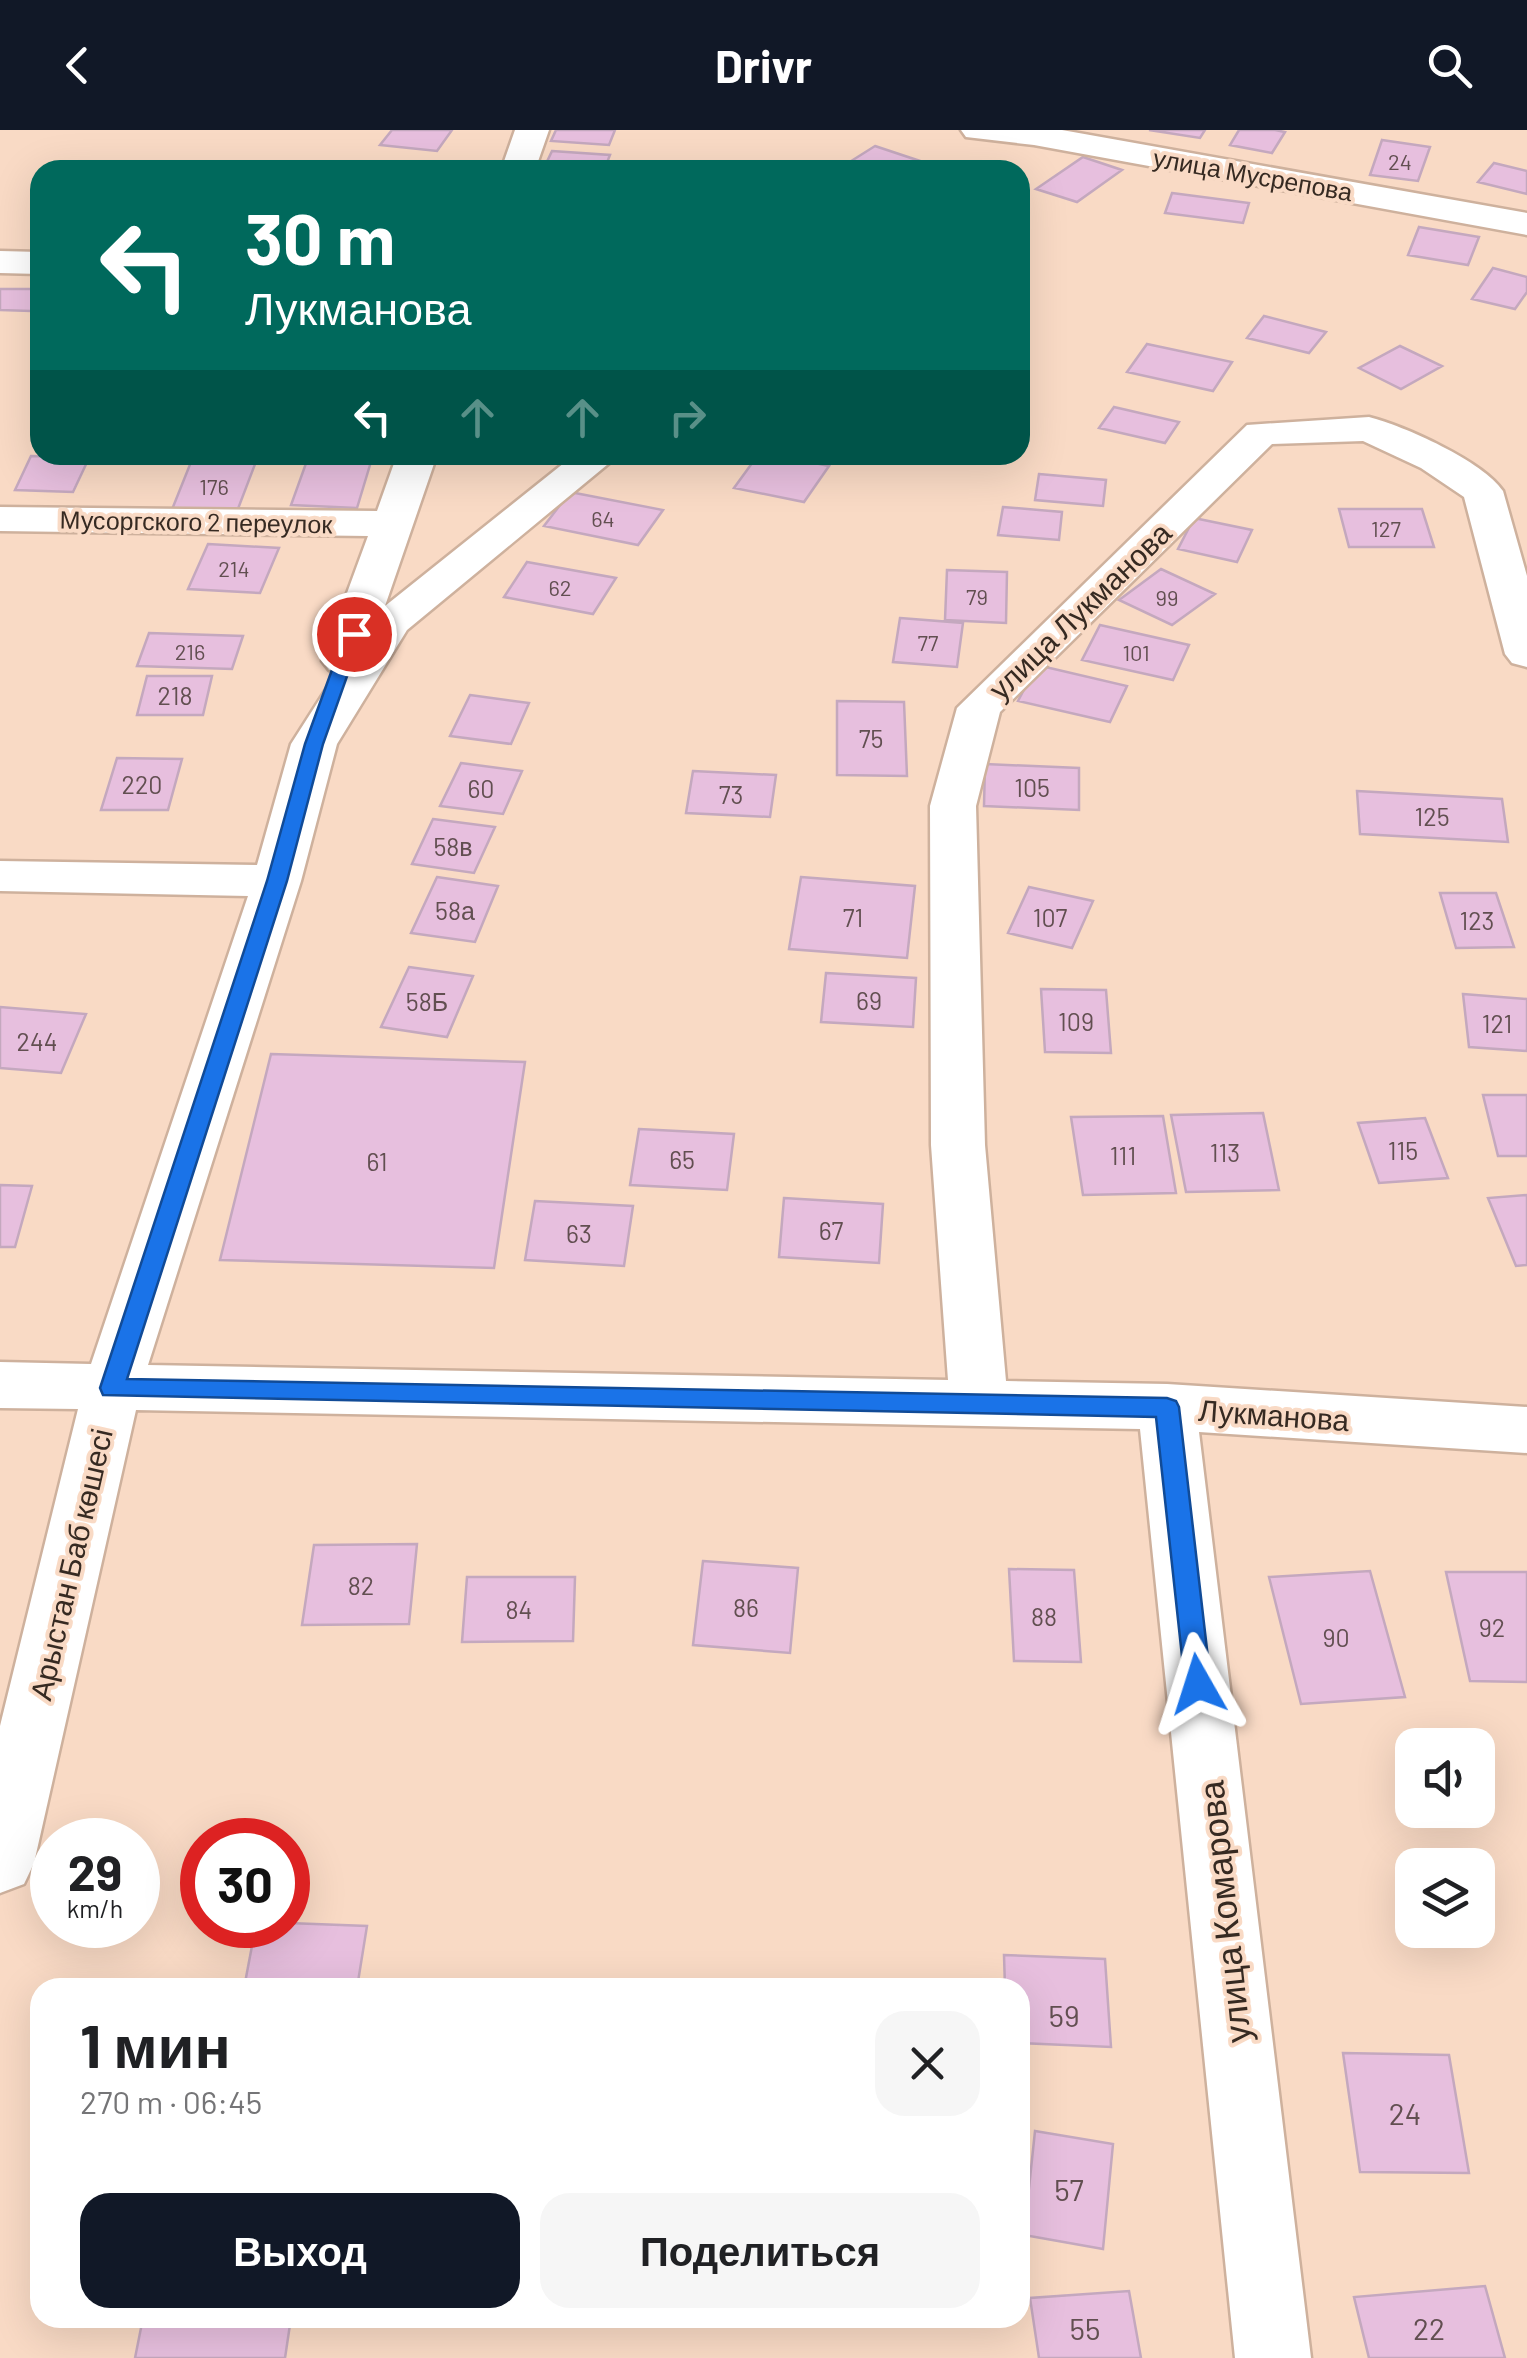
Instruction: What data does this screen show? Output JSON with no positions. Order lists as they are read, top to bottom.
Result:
{
  "streets": {
    "street": [
      "улица Мусрепова",
      "Мусоргского 2 переулок",
      "улица Лукманова",
      "Лукманова",
      "Арыстан Баб көшесі",
      "улица Комарова"
    ]
  },
  "crossings": [
    ["улица Лукманова", "Лукманова"],
    ["Лукманова", "Арыстан Баб көшесі"],
    ["Лукманова", "улица Комарова"]
  ],
  "house_numbers": [
    "24",
    "176",
    "64",
    "127",
    "214",
    "62",
    "79",
    "99",
    "77",
    "216",
    "101",
    "218",
    "75",
    "220",
    "105",
    "60",
    "73",
    "125",
    "58в",
    "58а",
    "71",
    "107",
    "123",
    "69",
    "58Б",
    "109",
    "121",
    "244",
    "115",
    "113",
    "111",
    "65",
    "61",
    "67",
    "63",
    "82",
    "86",
    "84",
    "88",
    "92",
    "90",
    "59",
    "24",
    "57",
    "55",
    "22"
  ],
  "page": {
    "header": "Drivr",
    "turn": ["30 m", "Лукманова"],
    "speed": "29 km/h",
    "limit": "30",
    "heading": ["1 мин", "270 m · 06:45"],
    "buttons": ["Выход", "Поделиться"]
  }
}
